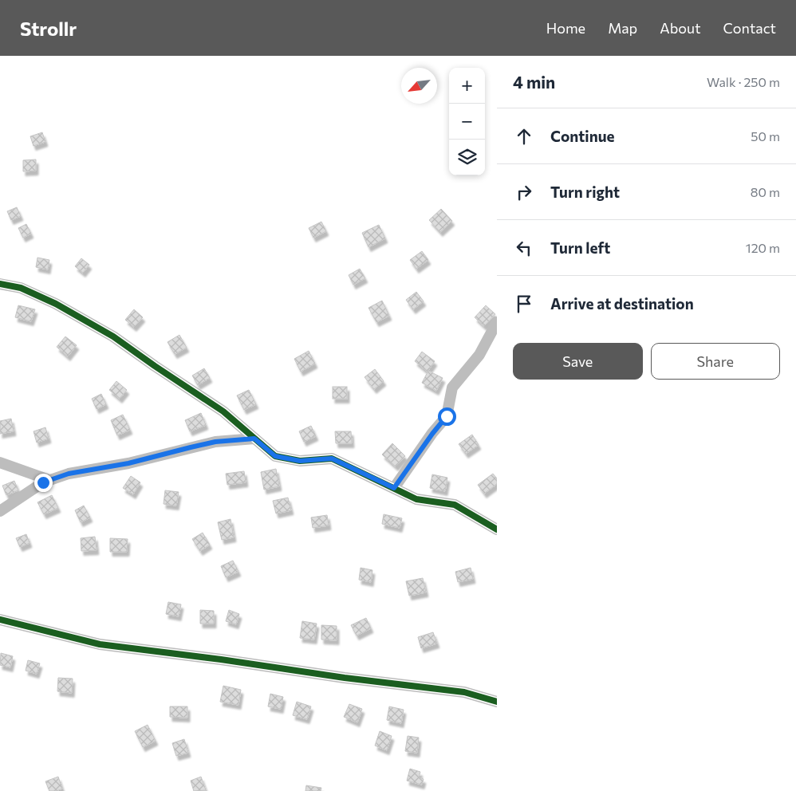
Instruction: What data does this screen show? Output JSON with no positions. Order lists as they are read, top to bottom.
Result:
{
  "north": "bottom left",
  "page": {
    "header": "Strollr",
    "nav": [
      "Home",
      "Map",
      "About",
      "Contact"
    ],
    "heading": ["4 min", "Walk · 250 m"],
    "map_buttons": ["+", "−"],
    "list": [
      ["Continue", "50 m"],
      ["Turn right", "80 m"],
      ["Turn left", "120 m"],
      "Arrive at destination"
    ],
    "buttons": ["Save", "Share"]
  }
}
